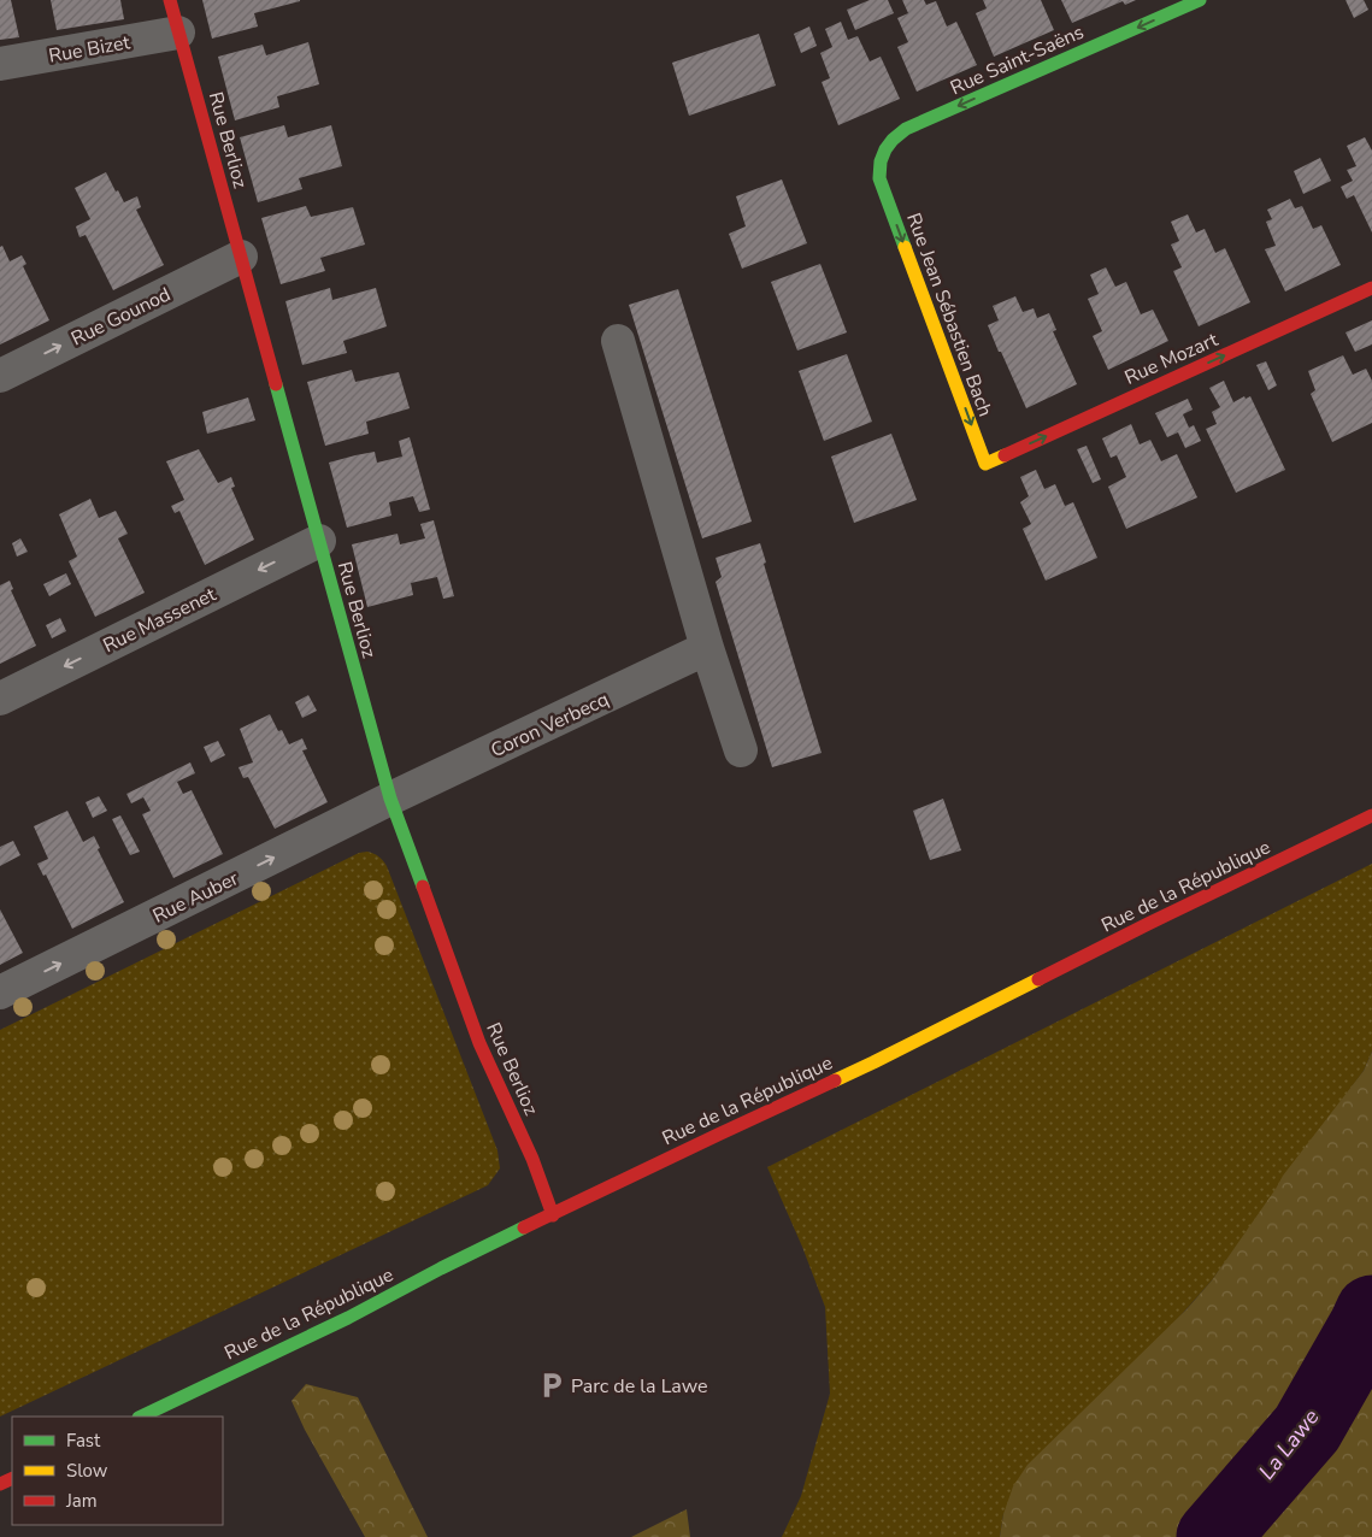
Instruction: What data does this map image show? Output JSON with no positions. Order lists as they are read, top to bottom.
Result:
{
  "streets": {
    "street": [
      "Rue Bizet",
      "Rue Saint-Saëns",
      "Rue Berlioz",
      "Rue Jean Sébastien Bach",
      "Rue Gounod",
      "Rue Mozart",
      "Rue Massenet",
      "Coron Verbecq",
      "Rue de la République",
      "Rue Auber"
    ]
  },
  "crossings": [
    ["Rue Bizet", "Rue Berlioz"],
    ["Rue Saint-Saëns", "Rue Jean Sébastien Bach"],
    ["Rue Berlioz", "Rue Gounod"],
    ["Rue Berlioz", "Rue Massenet"],
    ["Rue Berlioz", "Coron Verbecq"],
    ["Rue Berlioz", "Rue de la République"],
    ["Rue Berlioz", "Rue Auber"],
    ["Rue Jean Sébastien Bach", "Rue Mozart"],
    ["Coron Verbecq", "Rue Auber"]
  ],
  "one_way": [
    "Rue Saint-Saëns",
    "Rue Jean Sébastien Bach",
    "Rue Gounod",
    "Rue Mozart",
    "Rue Massenet",
    "Rue Auber"
  ],
  "water": ["La Lawe"],
  "places": {
    "parking": ["Parc de la Lawe"]
  },
  "legend": ["Fast", "Slow", "Jam"]
}
